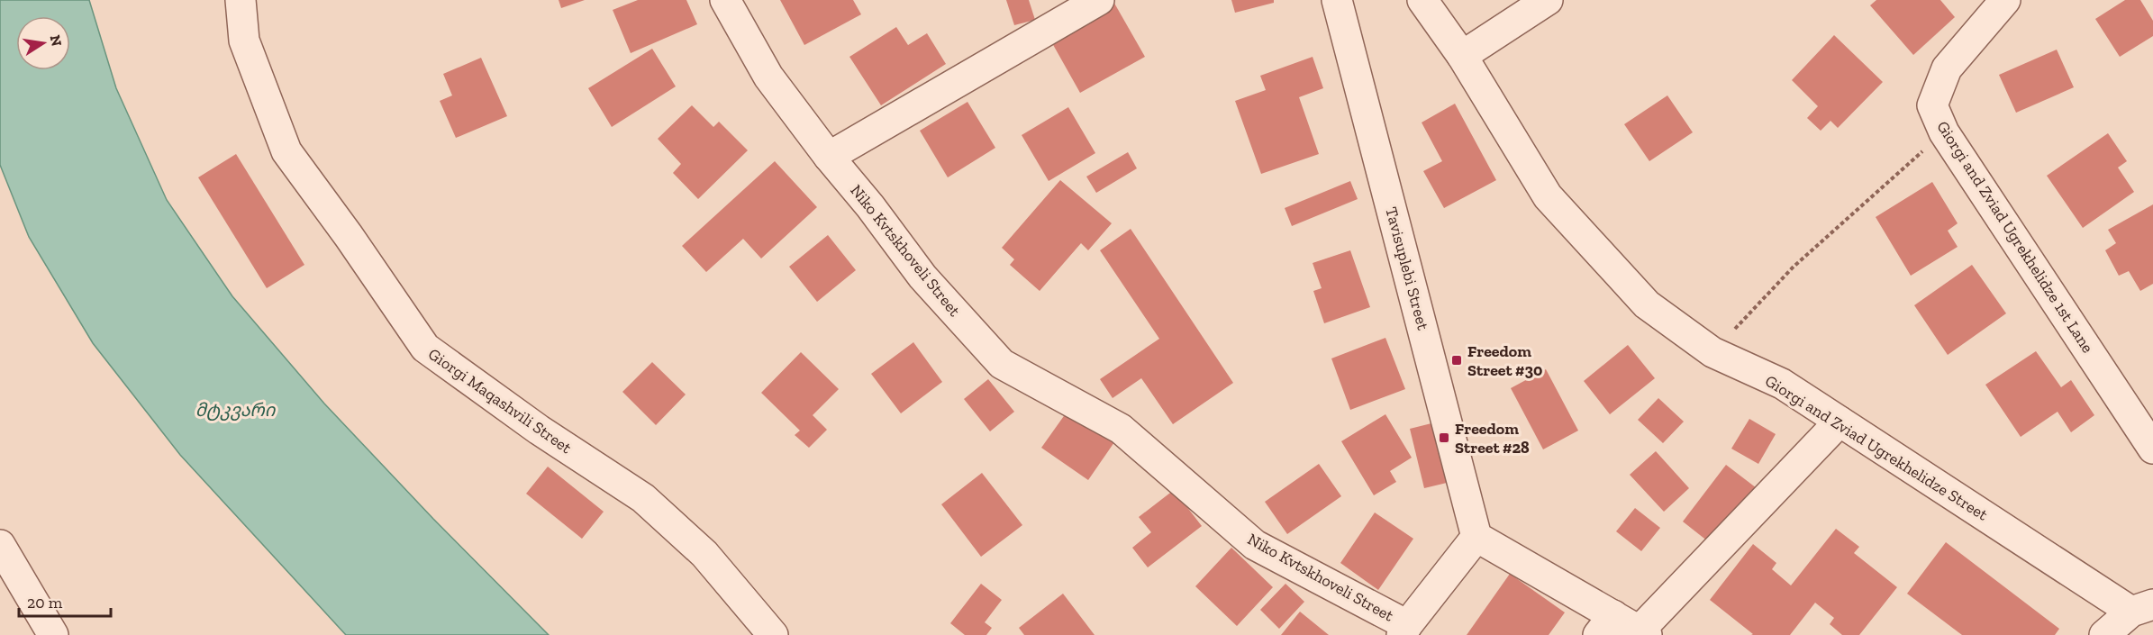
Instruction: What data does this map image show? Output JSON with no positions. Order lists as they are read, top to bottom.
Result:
{
  "streets": {
    "street": [
      "Giorgi and Zviad Ugrekhelidze 1st Lane",
      "Niko Kvtskhoveli Street",
      "Tavisuplebi Street",
      "Giorgi Maqashvili Street",
      "Giorgi and Zviad Ugrekhelidze Street"
    ]
  },
  "water": ["მტკვარი"],
  "places": {
    "transit": ["Freedom Street #30", "Freedom Street #28"]
  },
  "scale_bar": "20 m",
  "north": "right"
}
